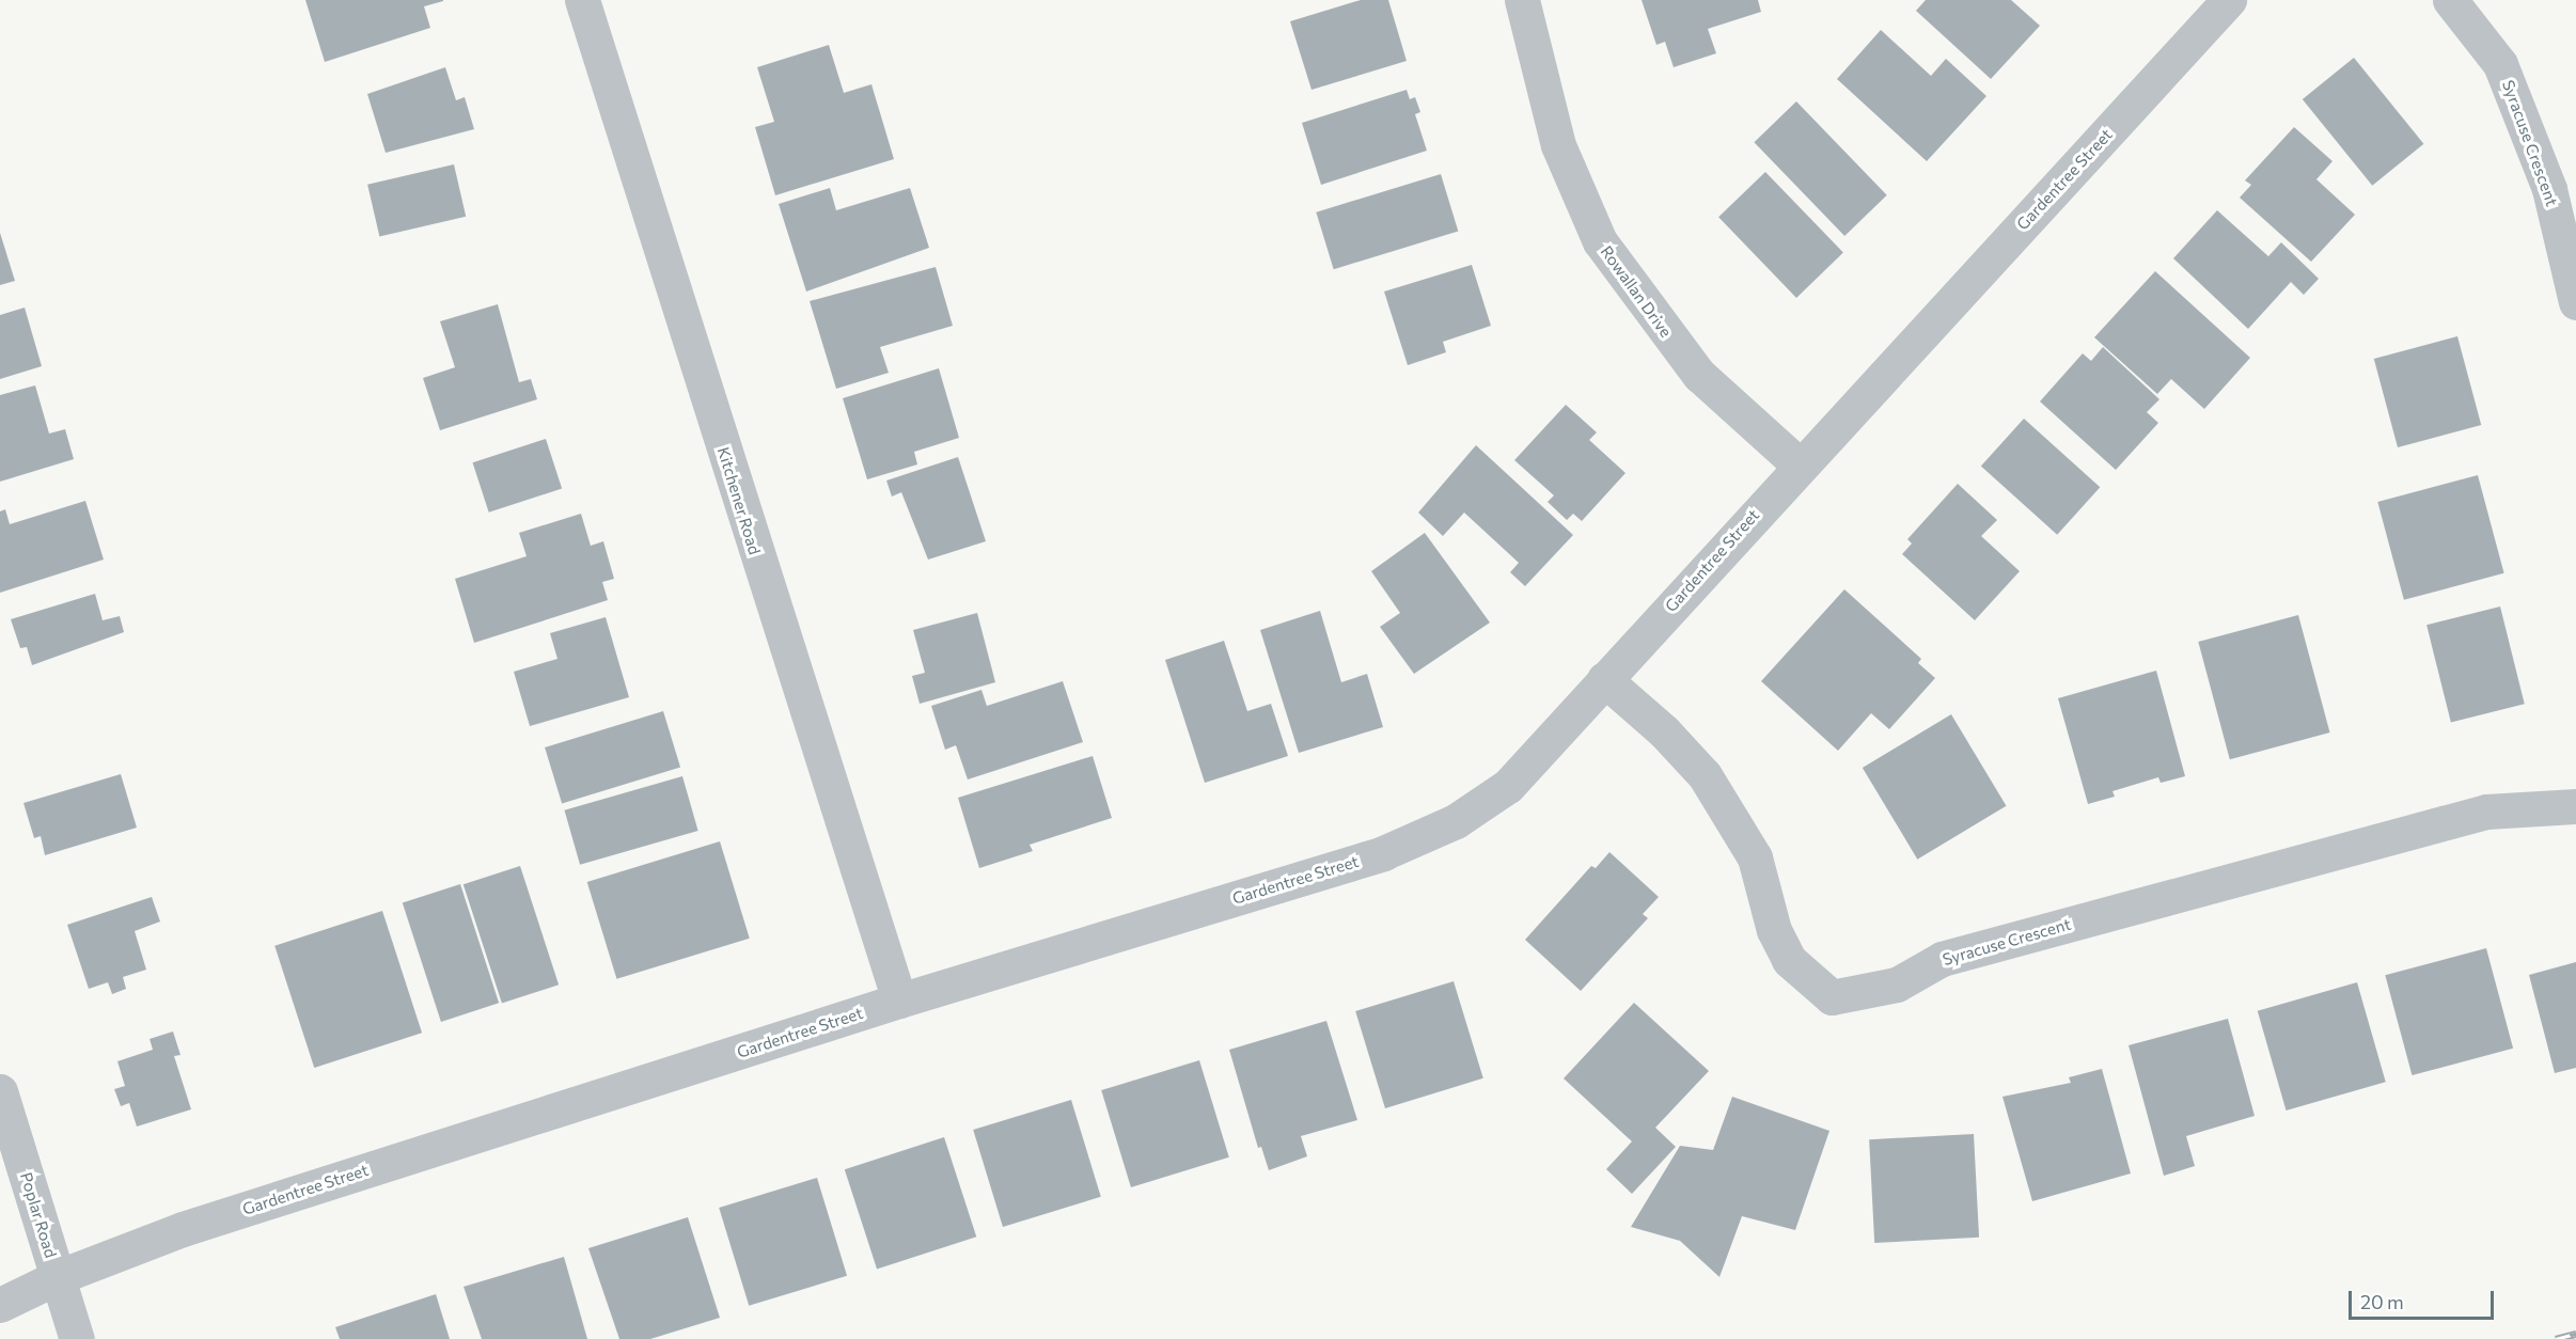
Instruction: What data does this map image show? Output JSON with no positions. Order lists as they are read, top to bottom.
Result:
{
  "streets": {
    "street": [
      "Syracuse Crescent",
      "Gardentree Street",
      "Rowallan Drive",
      "Kitchener Road",
      "Poplar Road"
    ]
  },
  "crossings": [
    ["Syracuse Crescent", "Gardentree Street"],
    ["Gardentree Street", "Rowallan Drive"],
    ["Gardentree Street", "Kitchener Road"],
    ["Gardentree Street", "Poplar Road"]
  ],
  "scale_bar": "20 m"
}
